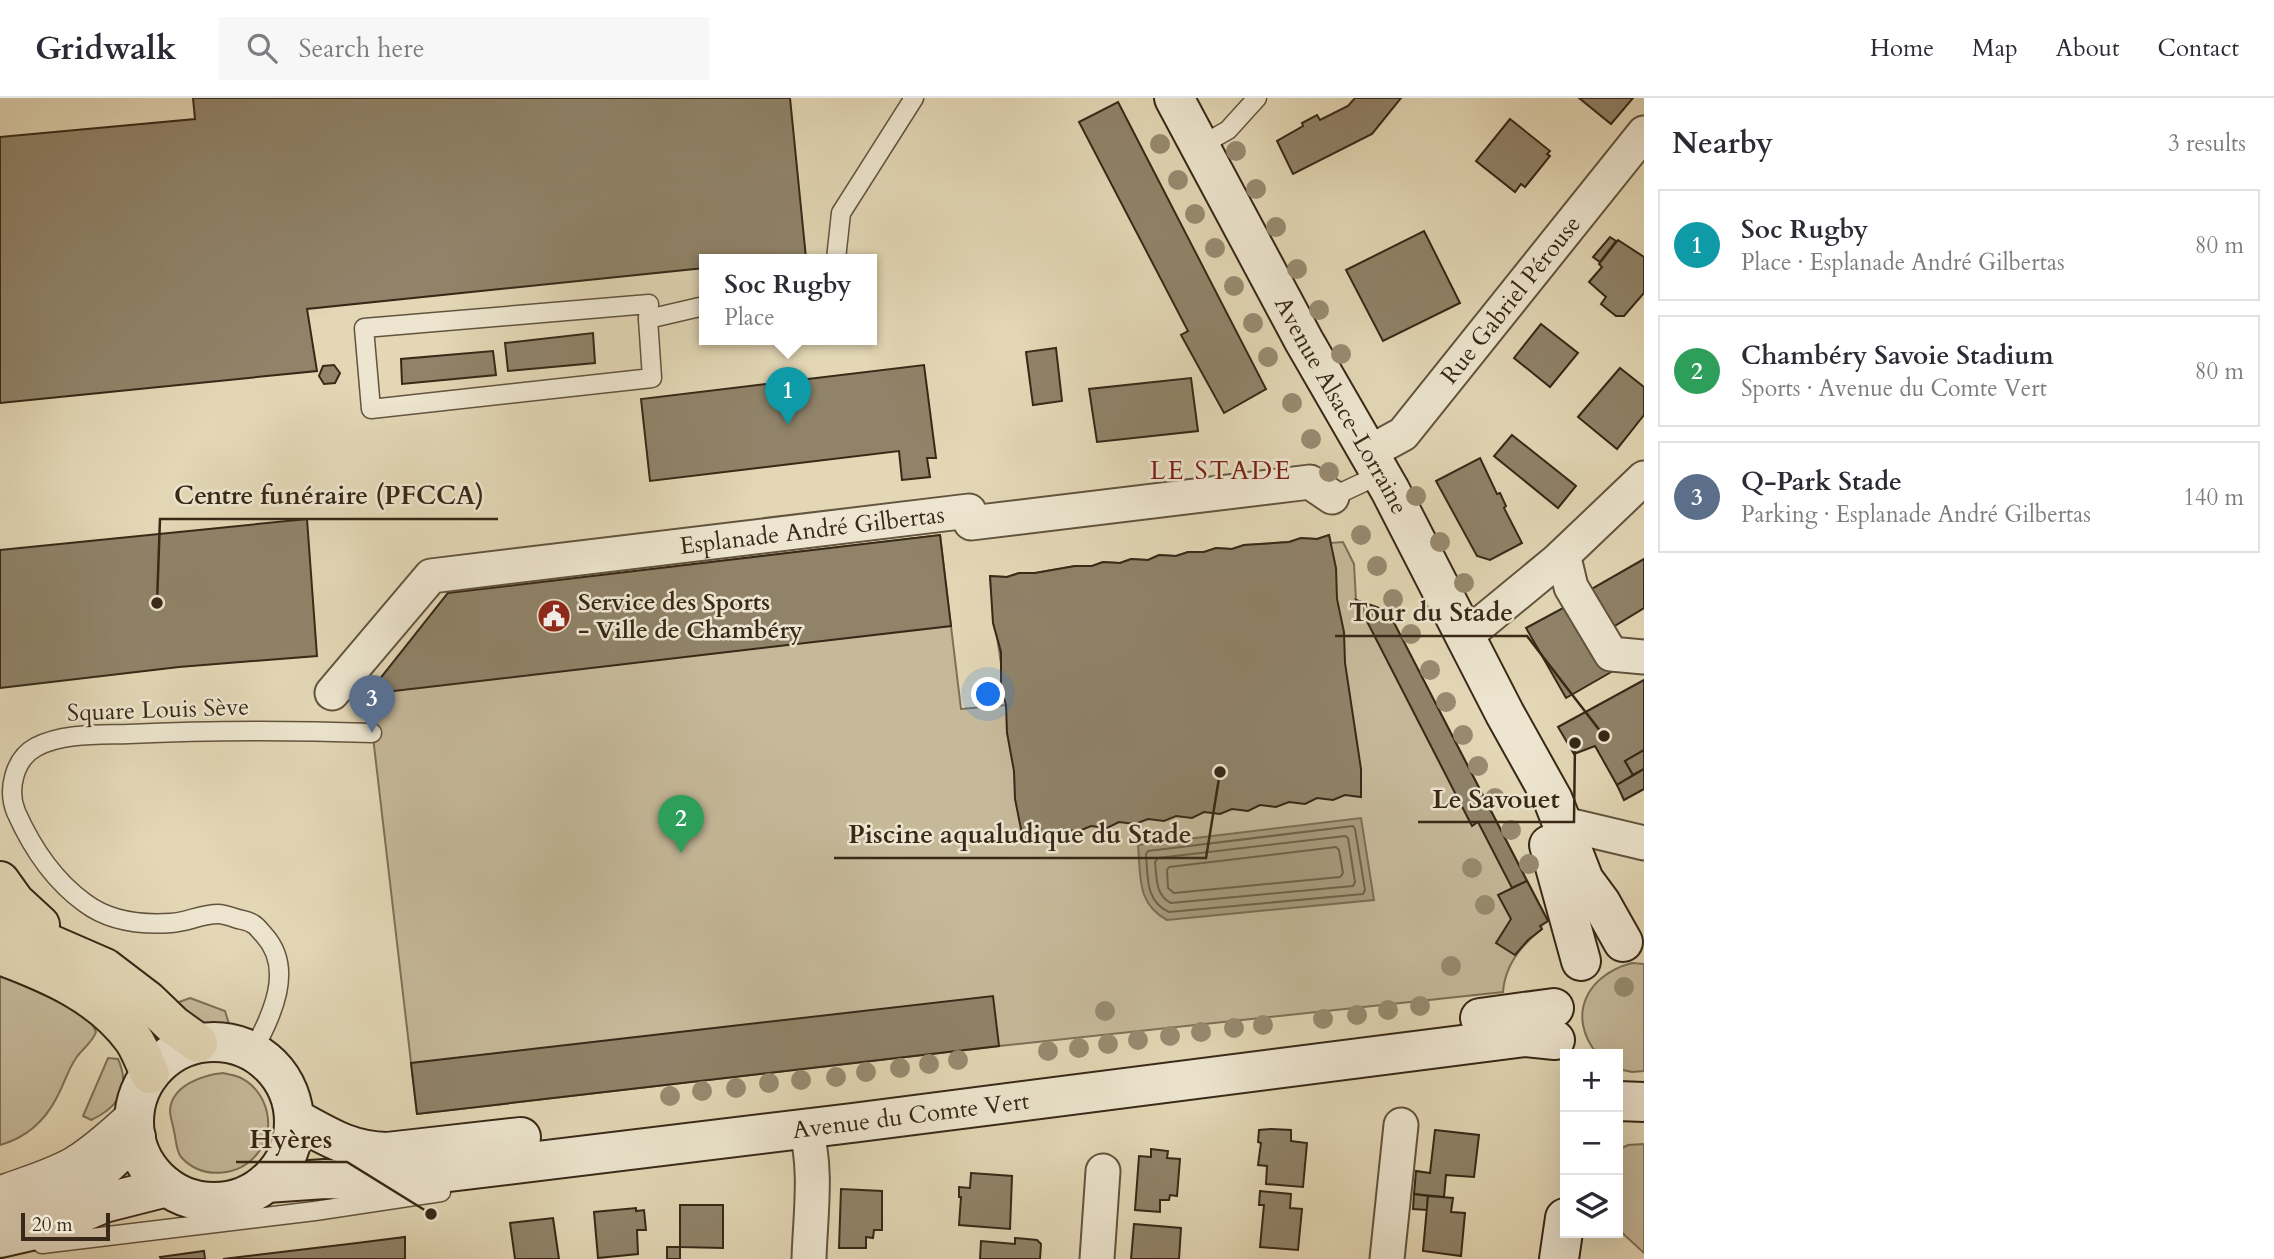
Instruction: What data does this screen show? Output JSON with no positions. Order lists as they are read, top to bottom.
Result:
{
  "streets": {
    "main road": ["Avenue Alsace-Lorraine", "Avenue du Comte Vert"],
    "street": ["Rue Gabriel Pérouse", "Esplanade André Gilbertas"],
    "lane": ["Square Louis Sève"]
  },
  "crossings": [
    ["Rue Gabriel Pérouse", "Avenue Alsace-Lorraine"],
    ["Square Louis Sève", "Avenue du Comte Vert"]
  ],
  "districts": ["LE STADE"],
  "places": {
    "other": [
      "Centre funéraire (PFCCA)",
      "Tour du Stade",
      "Le Savouet",
      "Piscine aqualudique du Stade",
      "Hyères"
    ],
    "public building": ["Service des Sports - Ville de Chambéry"]
  },
  "scale_bar": "20 m",
  "page": {
    "header": "Gridwalk",
    "search": "Search here",
    "nav": [
      "Home",
      "Map",
      "About",
      "Contact"
    ],
    "heading": ["Nearby", "3 results"],
    "list": [
      {
        "mark": "1",
        "name": "Soc Rugby",
        "note": "Place · Esplanade André Gilbertas",
        "value": "80 m"
      },
      {
        "mark": "2",
        "name": "Chambéry Savoie Stadium",
        "note": "Sports · Avenue du Comte Vert",
        "value": "80 m"
      },
      {
        "mark": "3",
        "name": "Q-Park Stade",
        "note": "Parking · Esplanade André Gilbertas",
        "value": "140 m"
      }
    ],
    "popup": ["Soc Rugby", "Place"],
    "pins": ["1", "3", "2"],
    "map_buttons": ["+", "−"],
    "scale": "20 m"
  }
}
